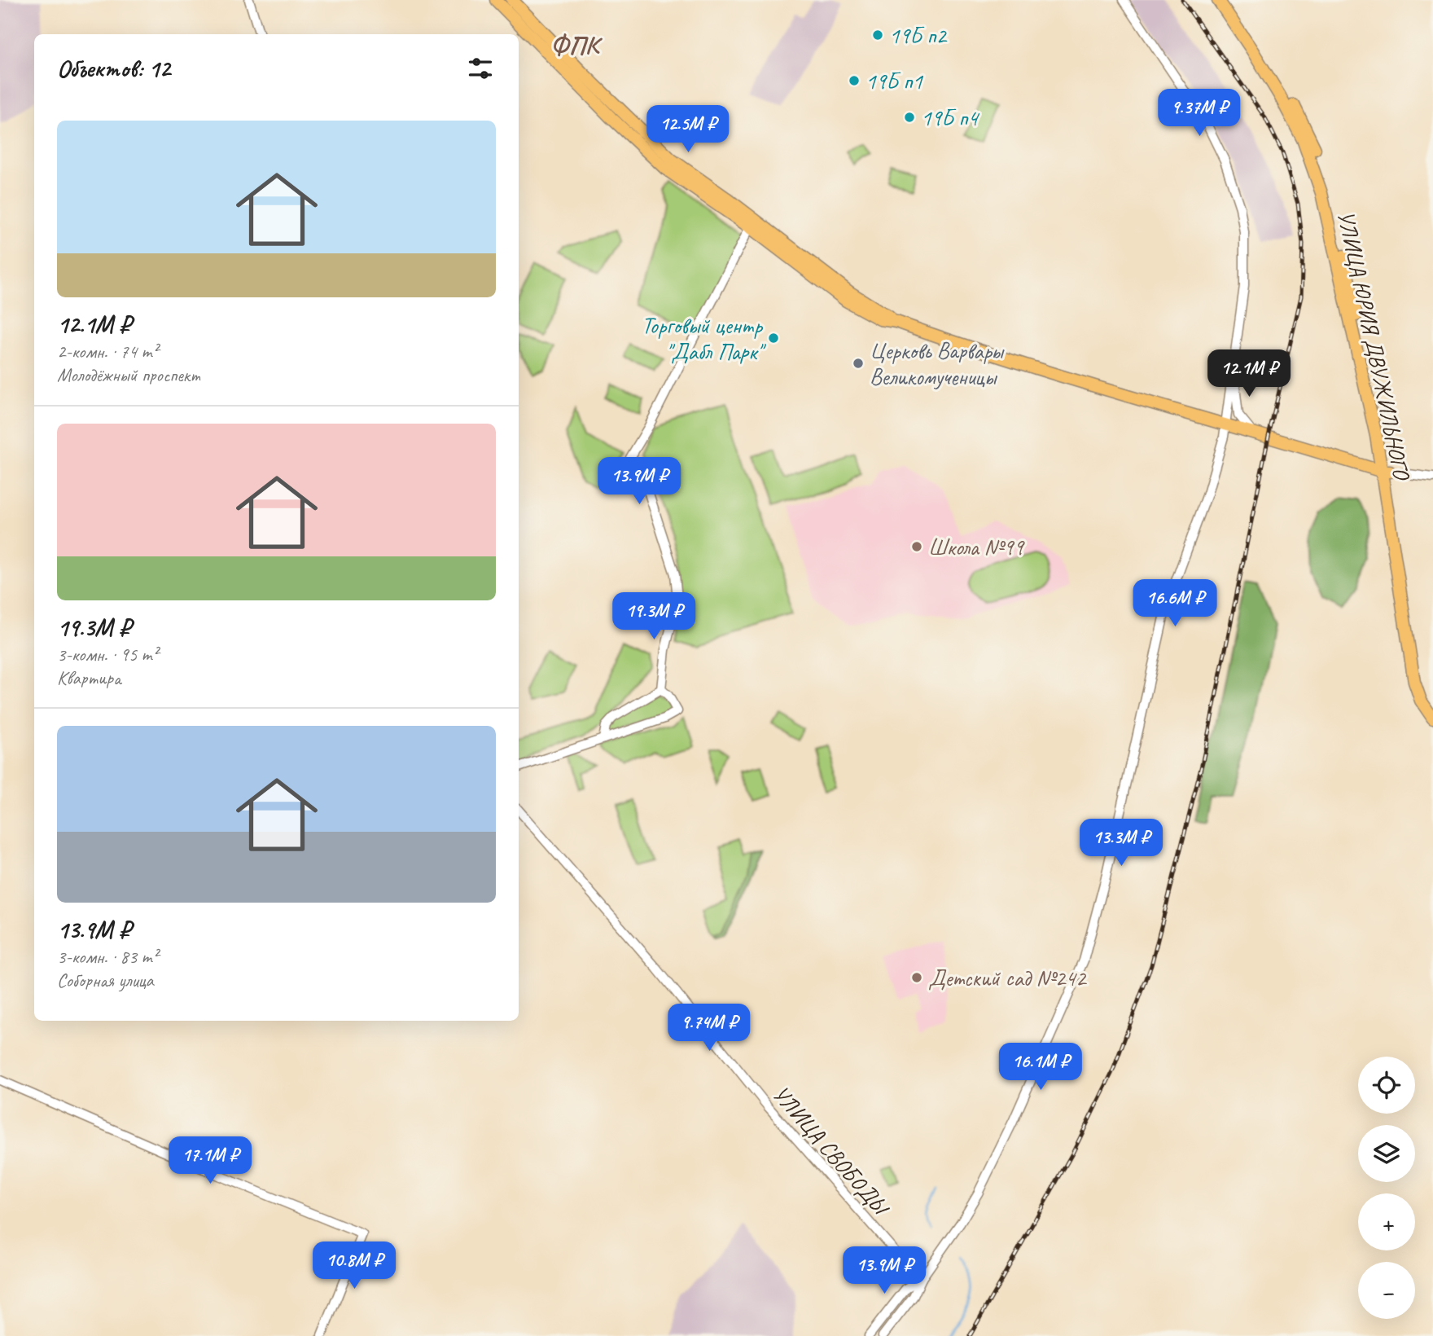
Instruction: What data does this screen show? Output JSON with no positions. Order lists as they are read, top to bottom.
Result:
{
  "streets": {
    "main road": ["УЛИЦА ЮРИЯ ДВУЖИЛЬНОГО"],
    "street": ["УЛИЦА СВОБОДЫ"]
  },
  "districts": ["ФПК"],
  "places": [
    "19Б п2",
    "19Б п1",
    "19Б п4",
    "Торговый центр \"Дабл Парк\"",
    "Церковь Варвары Великомученицы",
    "Школа №99",
    "Детский сад №242"
  ],
  "page": {
    "heading": "Объектов: 12",
    "price": [
      "9.37M ₽",
      "12.5M ₽",
      "12.1M ₽",
      "13.9M ₽",
      "16.6M ₽",
      "19.3M ₽",
      "13.3M ₽",
      "9.74M ₽",
      "16.1M ₽",
      "17.1M ₽",
      "10.8M ₽",
      "13.9M ₽"
    ],
    "list": [
      {
        "name": "12.1M ₽",
        "note": "2-комн. · 74 m² · Молодёжный проспект"
      },
      {
        "name": "19.3M ₽",
        "note": "3-комн. · 95 m² · Квартира"
      },
      {
        "name": "13.9M ₽",
        "note": "3-комн. · 83 m² · Соборная улица"
      }
    ],
    "map_buttons": ["+", "−"]
  }
}
